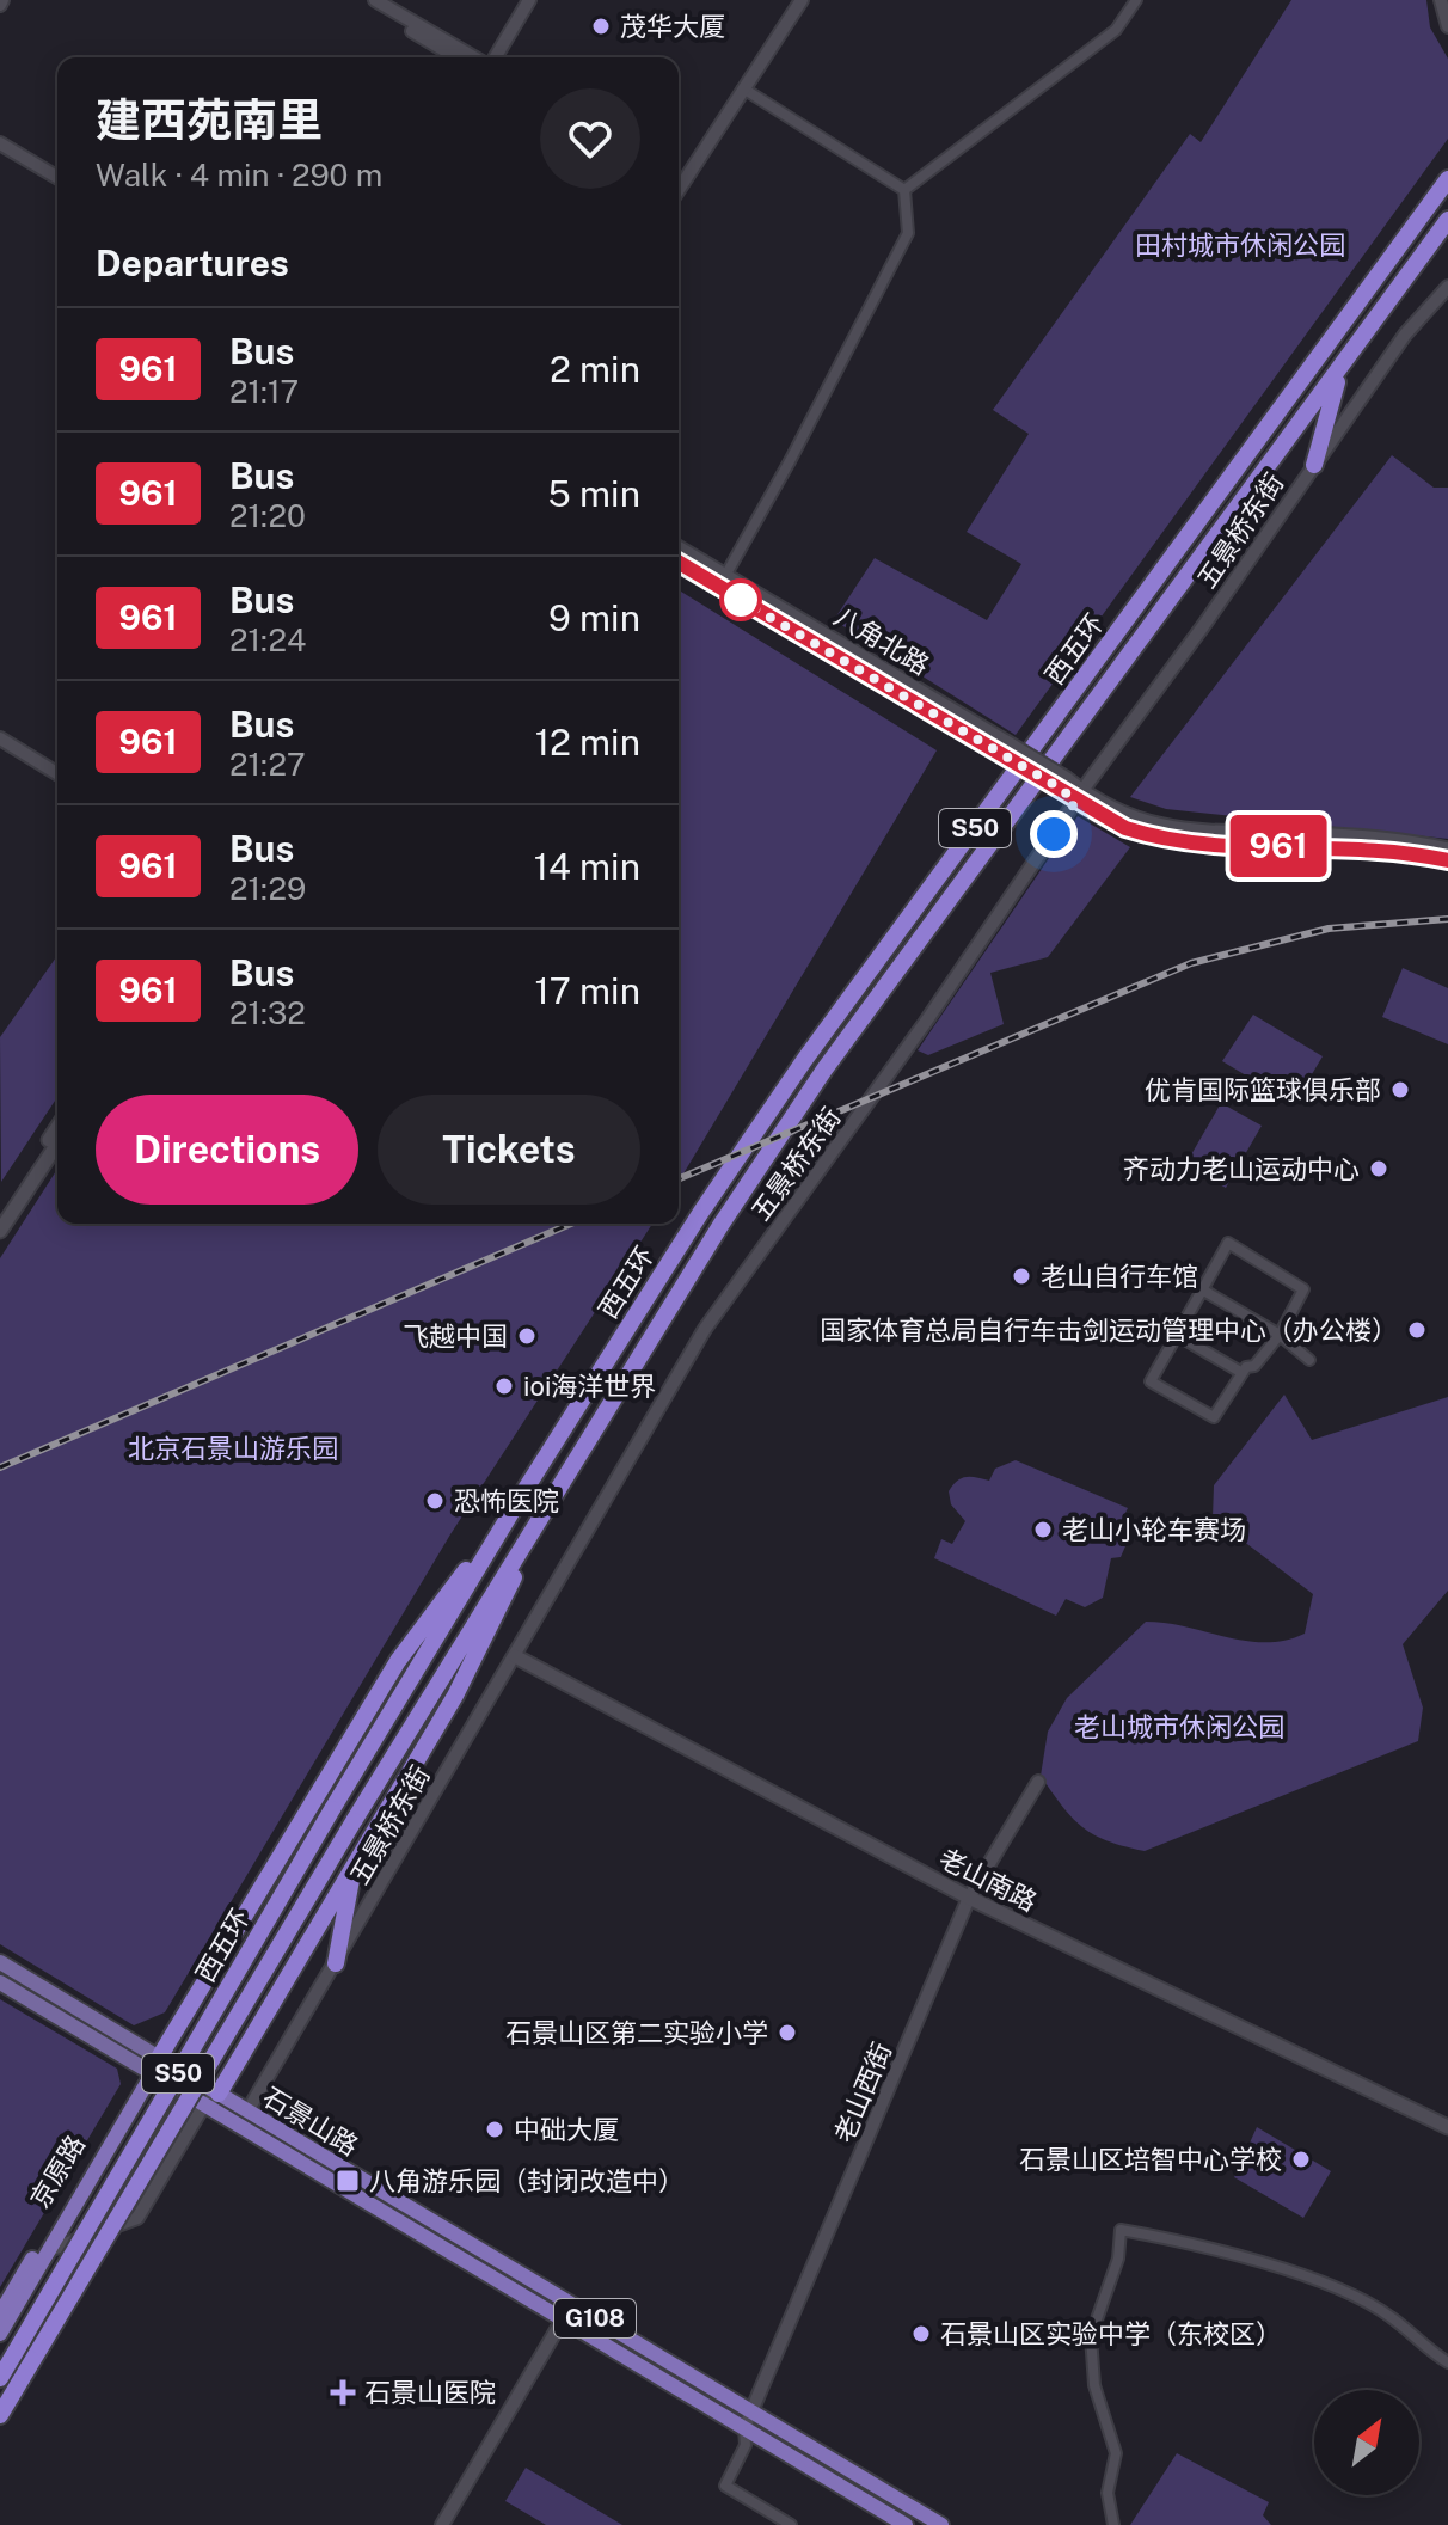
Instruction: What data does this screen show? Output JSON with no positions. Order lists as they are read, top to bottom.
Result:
{
  "streets": {
    "highway": [
      "西五环",
      "S50",
      "石景山路",
      "京原路",
      "G108"
    ],
    "main road": ["八角北路", "老山南路"],
    "street": ["五景桥东街", "老山西街"]
  },
  "crossings": [
    ["五景桥东街", "八角北路"],
    ["五景桥东街", "老山南路"],
    ["五景桥东街", "石景山路"],
    ["老山南路", "老山西街"],
    ["老山西街", "石景山路"],
    ["石景山路", "京原路"]
  ],
  "parks": ["田村城市休闲公园", "北京石景山游乐园", "老山城市休闲公园"],
  "places": {
    "other": [
      "茂华大厦",
      "优肯国际篮球俱乐部",
      "齐动力老山运动中心",
      "老山自行车馆",
      "国家体育总局自行车击剑运动管理中心（办公楼）",
      "飞越中国",
      "ioi海洋世界",
      "恐怖医院",
      "老山小轮车赛场",
      "石景山区第二实验小学",
      "中础大厦",
      "石景山区培智中心学校",
      "石景山区实验中学（东校区）"
    ],
    "transit": ["八角游乐园（封闭改造中）"],
    "health": ["石景山医院"]
  },
  "lines": ["bus line 961"],
  "north": "top right",
  "page": {
    "on_map": "961",
    "heading": [
      ["建西苑南里", "Walk · 4 min · 290 m"],
      "Departures"
    ],
    "list": [
      {
        "mark": "961",
        "name": "Bus",
        "note": "21:17",
        "value": "2 min"
      },
      {
        "mark": "961",
        "name": "Bus",
        "note": "21:20",
        "value": "5 min"
      },
      {
        "mark": "961",
        "name": "Bus",
        "note": "21:24",
        "value": "9 min"
      },
      {
        "mark": "961",
        "name": "Bus",
        "note": "21:27",
        "value": "12 min"
      },
      {
        "mark": "961",
        "name": "Bus",
        "note": "21:29",
        "value": "14 min"
      },
      {
        "mark": "961",
        "name": "Bus",
        "note": "21:32",
        "value": "17 min"
      }
    ],
    "buttons": ["Directions", "Tickets"]
  }
}
